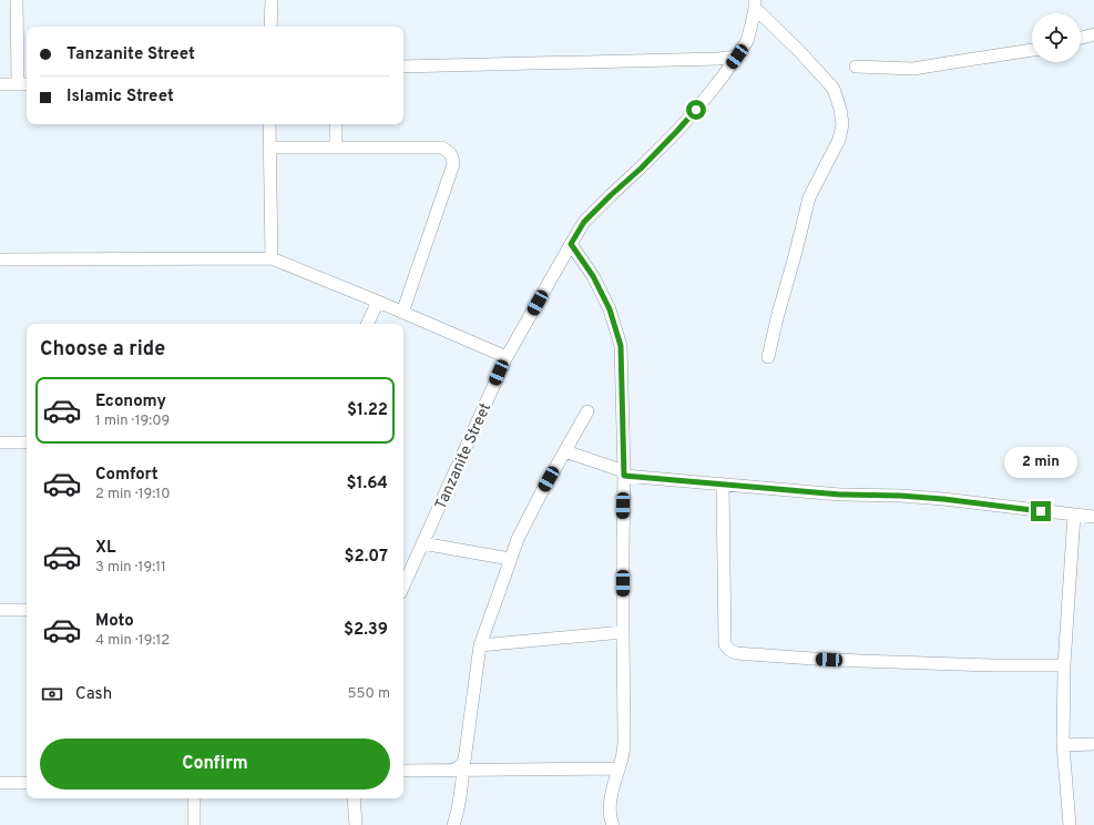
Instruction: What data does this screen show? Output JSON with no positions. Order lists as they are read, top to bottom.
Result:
{
  "streets": {
    "street": ["Tanzanite Street"]
  },
  "page": {
    "banner": ["Tanzanite Street", "Islamic Street"],
    "heading": "Choose a ride",
    "list": [
      {
        "name": "Economy",
        "note": "1 min · 19:09",
        "value": "$1.22"
      },
      {
        "name": "Comfort",
        "note": "2 min · 19:10",
        "value": "$1.64"
      },
      {
        "name": "XL",
        "note": "3 min · 19:11",
        "value": "$2.07"
      },
      {
        "name": "Moto",
        "note": "4 min · 19:12",
        "value": "$2.39"
      }
    ],
    "bubble": "2 min",
    "pay": ["Cash", "550 m"],
    "buttons": "Confirm"
  }
}
